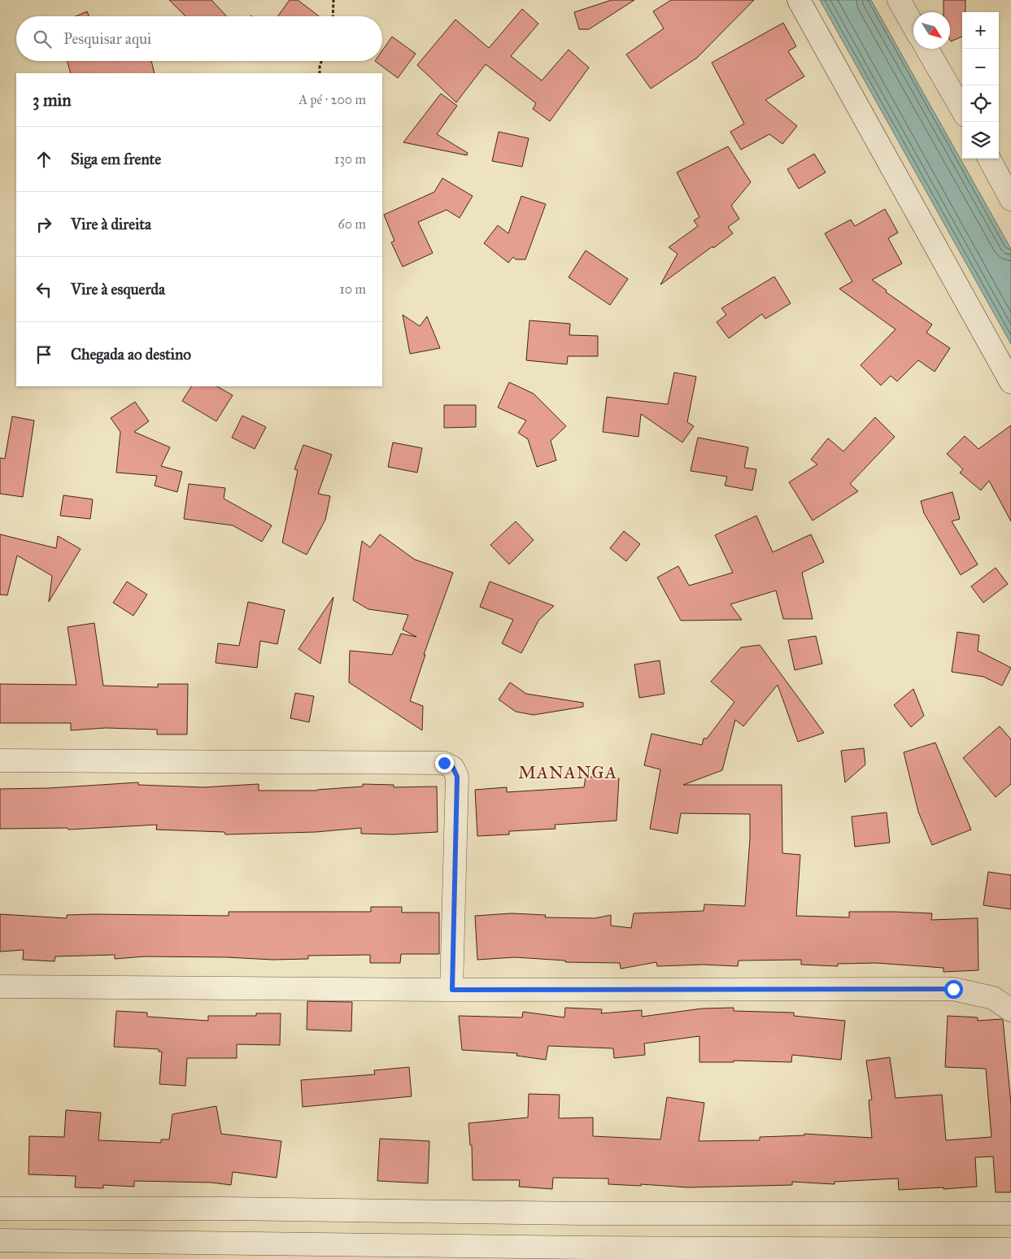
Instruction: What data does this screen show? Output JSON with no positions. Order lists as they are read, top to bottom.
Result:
{
  "districts": ["MANANGA"],
  "north": "bottom right",
  "page": {
    "map_buttons": ["+", "−"],
    "search": "Pesquisar aqui",
    "heading": ["3 min", "A pé · 200 m"],
    "list": [
      ["Siga em frente", "130 m"],
      ["Vire à direita", "60 m"],
      ["Vire à esquerda", "10 m"],
      "Chegada ao destino"
    ]
  }
}
